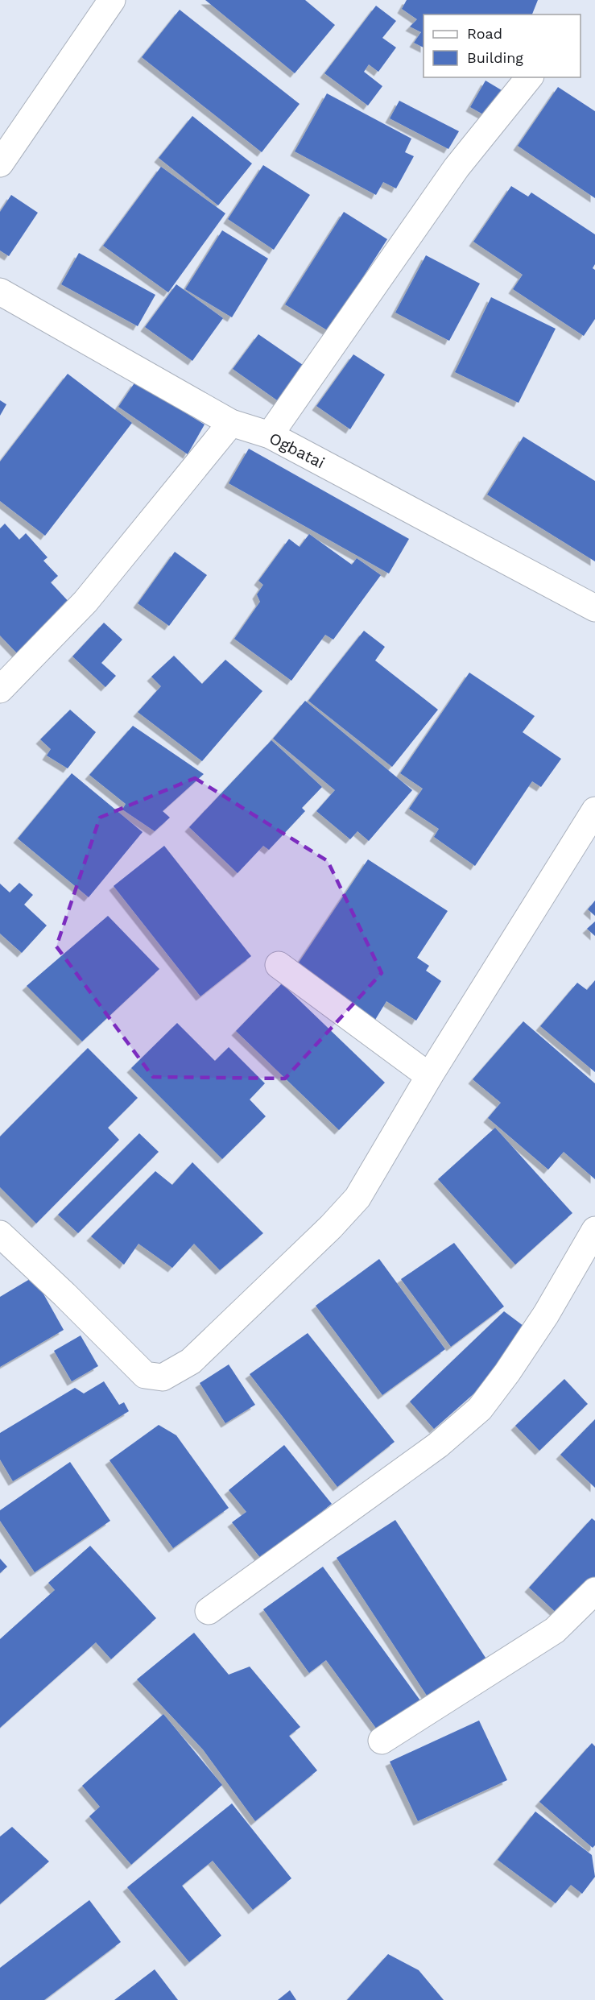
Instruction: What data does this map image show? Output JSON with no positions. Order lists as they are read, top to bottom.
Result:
{
  "streets": {
    "street": ["Ogbatai"]
  },
  "legend": ["Road", "Building"]
}
